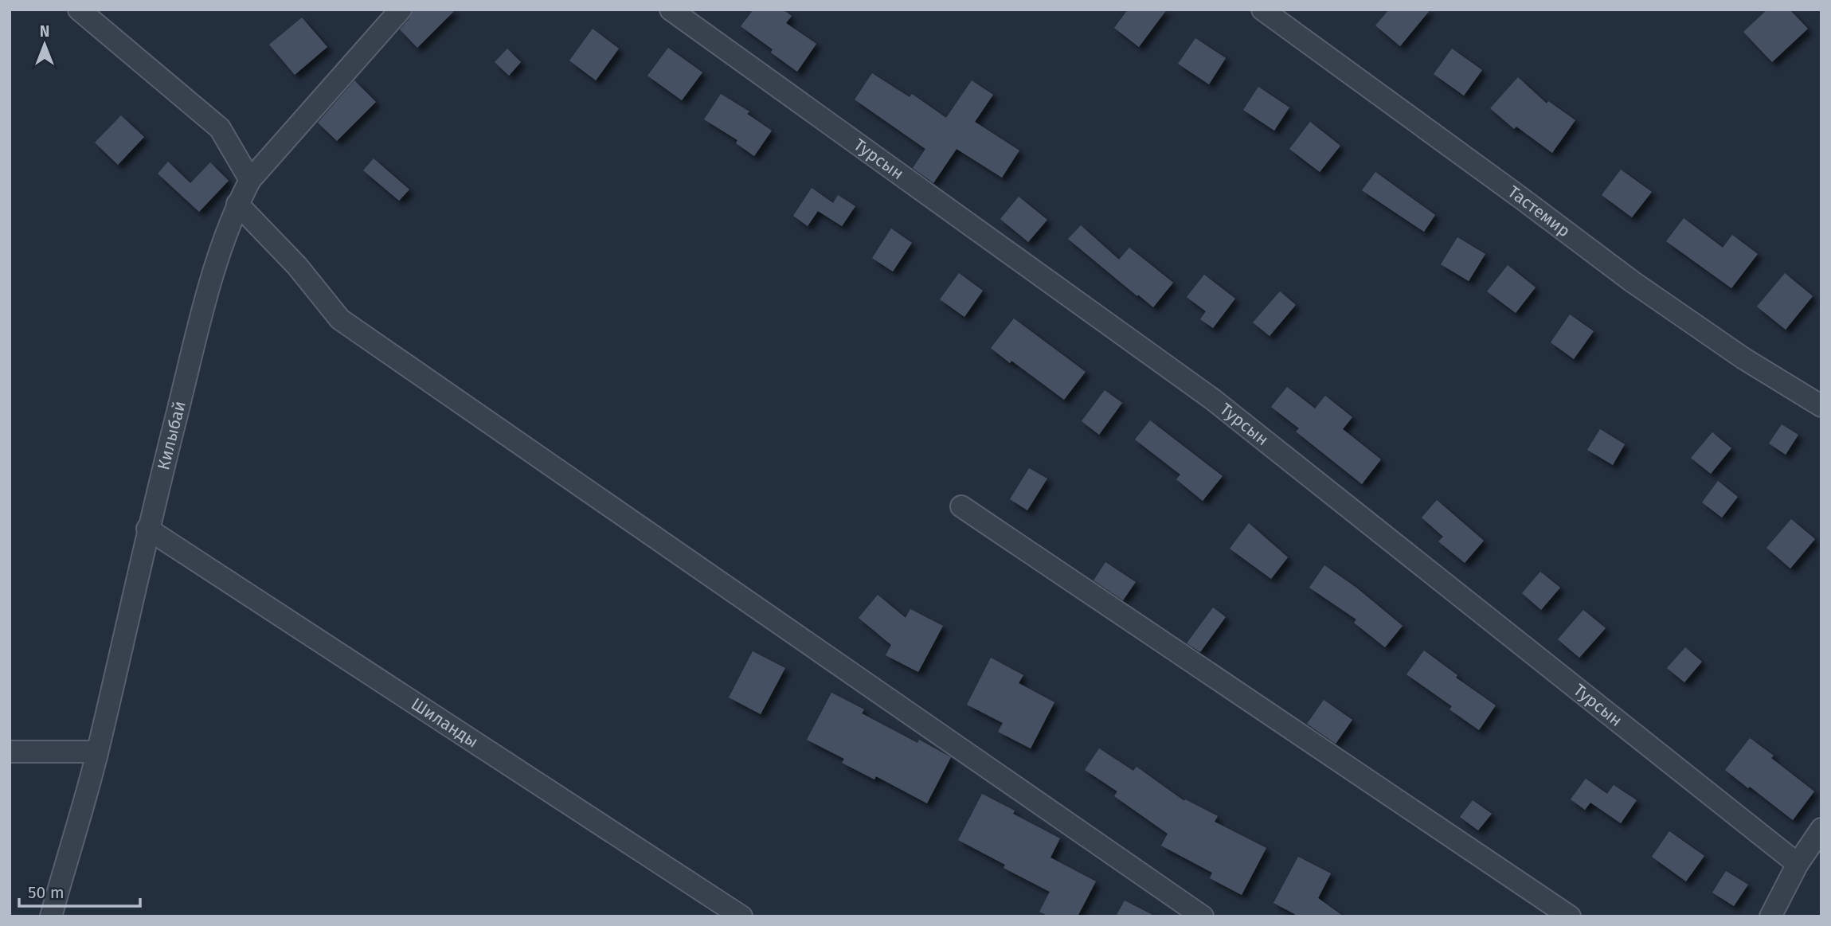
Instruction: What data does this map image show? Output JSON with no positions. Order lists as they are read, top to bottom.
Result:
{
  "streets": {
    "street": [
      "Турсын",
      "Тастемир",
      "Килыбай",
      "Шиланды"
    ]
  },
  "crossings": [
    ["Килыбай", "Шиланды"]
  ],
  "scale_bar": "50 m",
  "north": "top"
}
